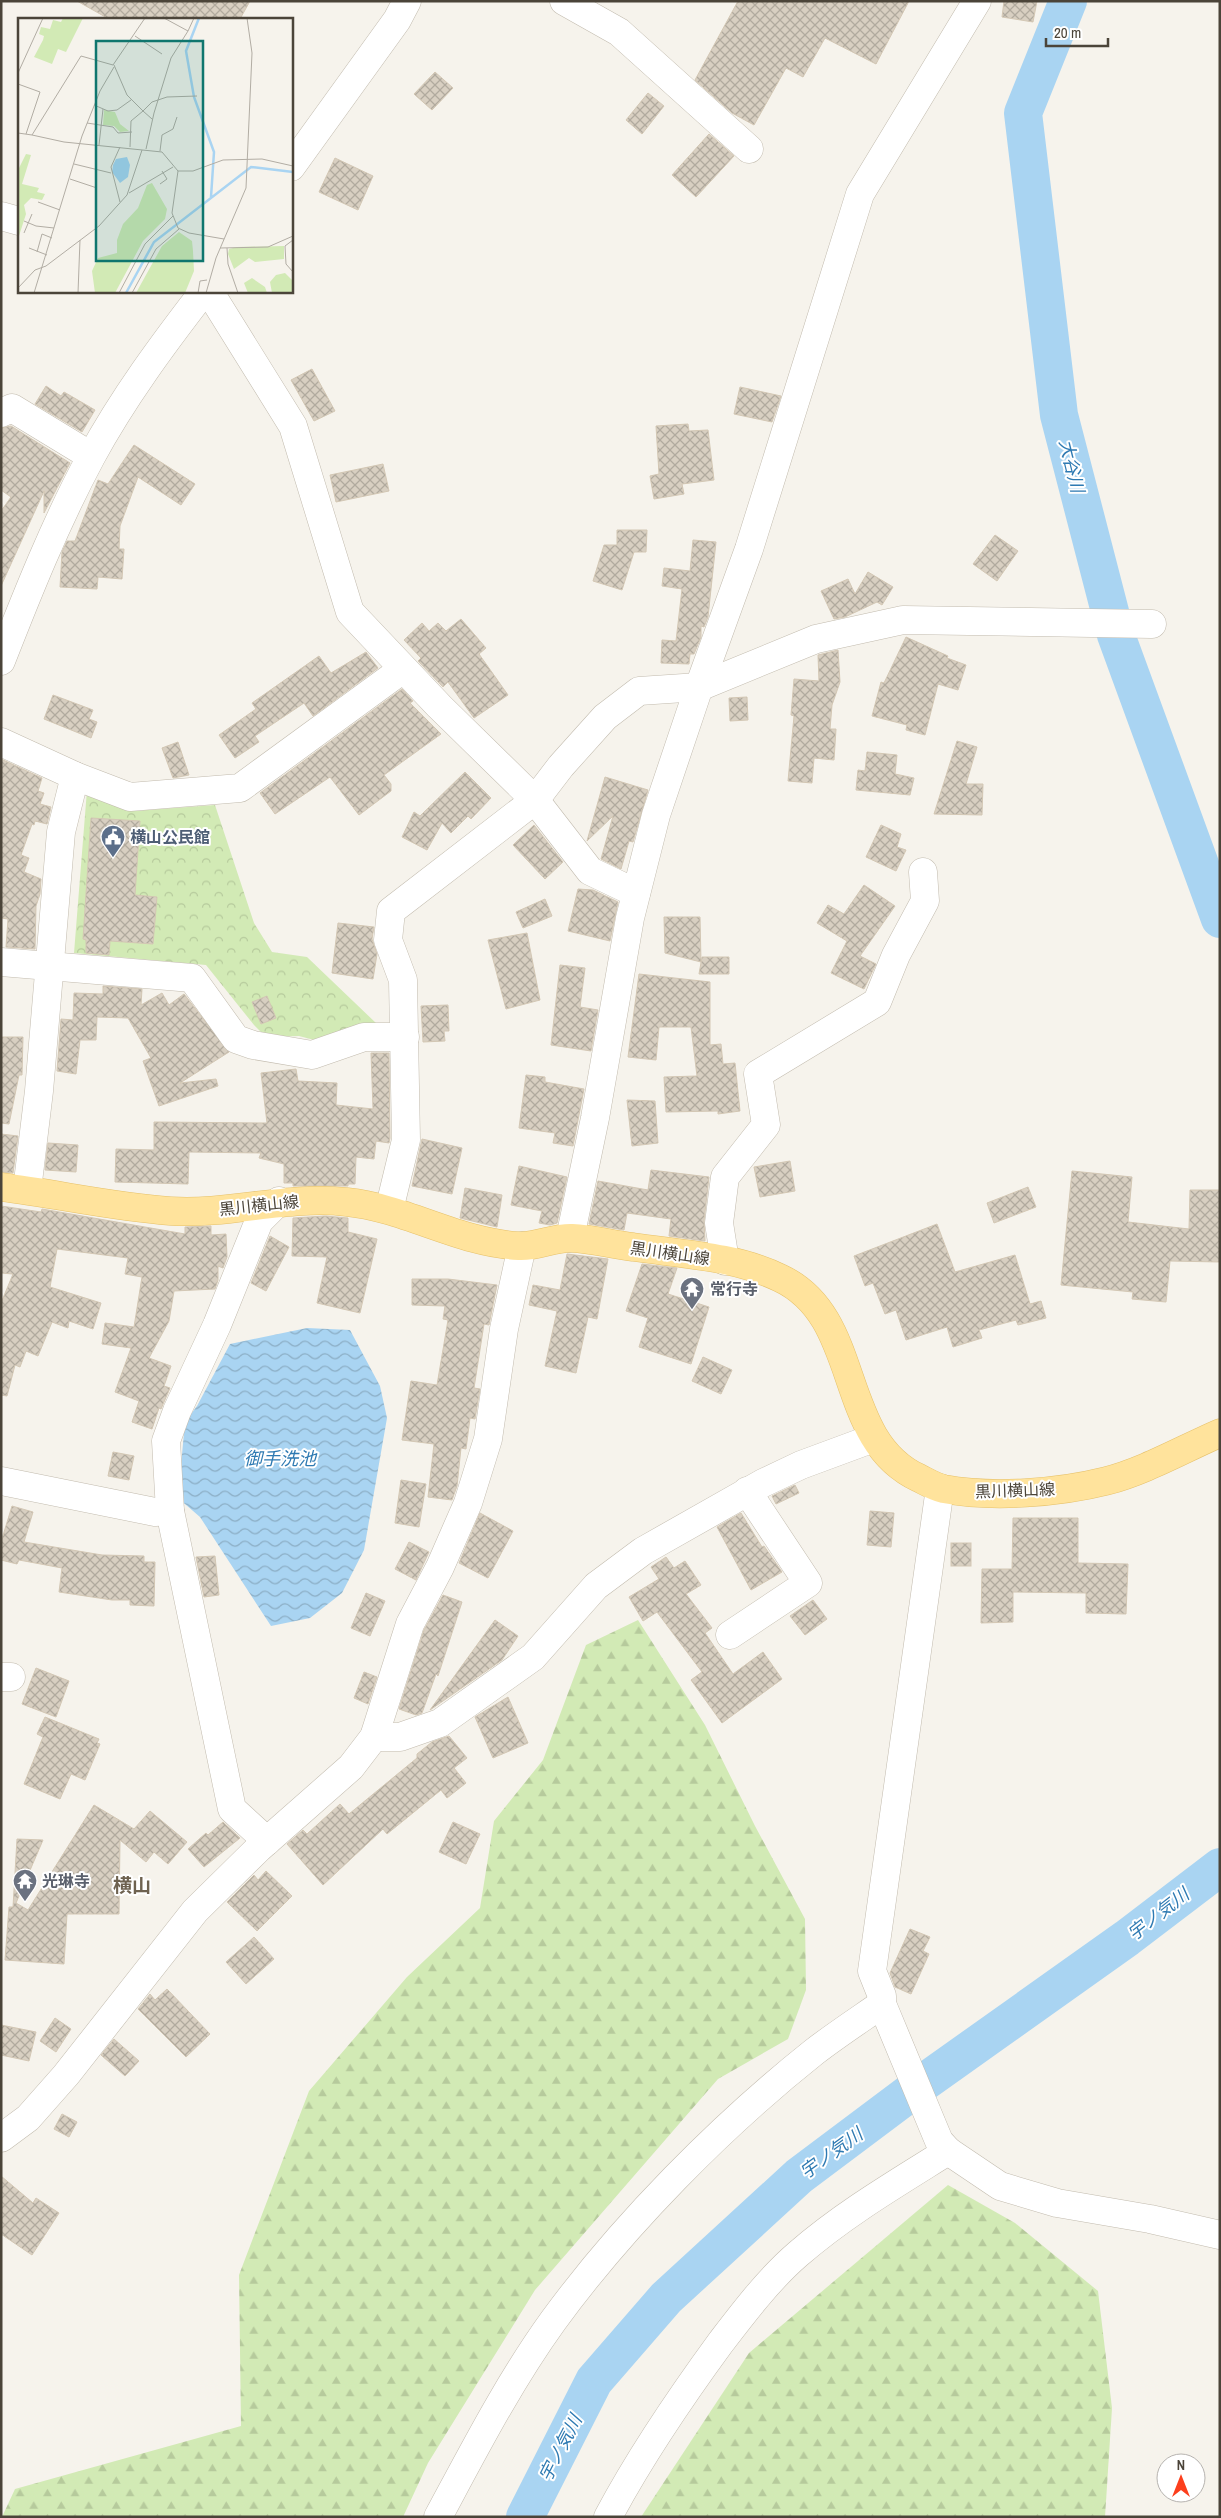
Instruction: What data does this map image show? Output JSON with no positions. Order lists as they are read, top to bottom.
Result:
{
  "streets": {
    "main road": ["黒川横山線"]
  },
  "districts": ["横山"],
  "water": ["大谷川", "御手洗池", "宇ノ気川"],
  "places": {
    "public building": ["横山公民館"],
    "temple": ["常行寺", "光琳寺"]
  },
  "scale_bar": "20 m",
  "north": "top"
}
